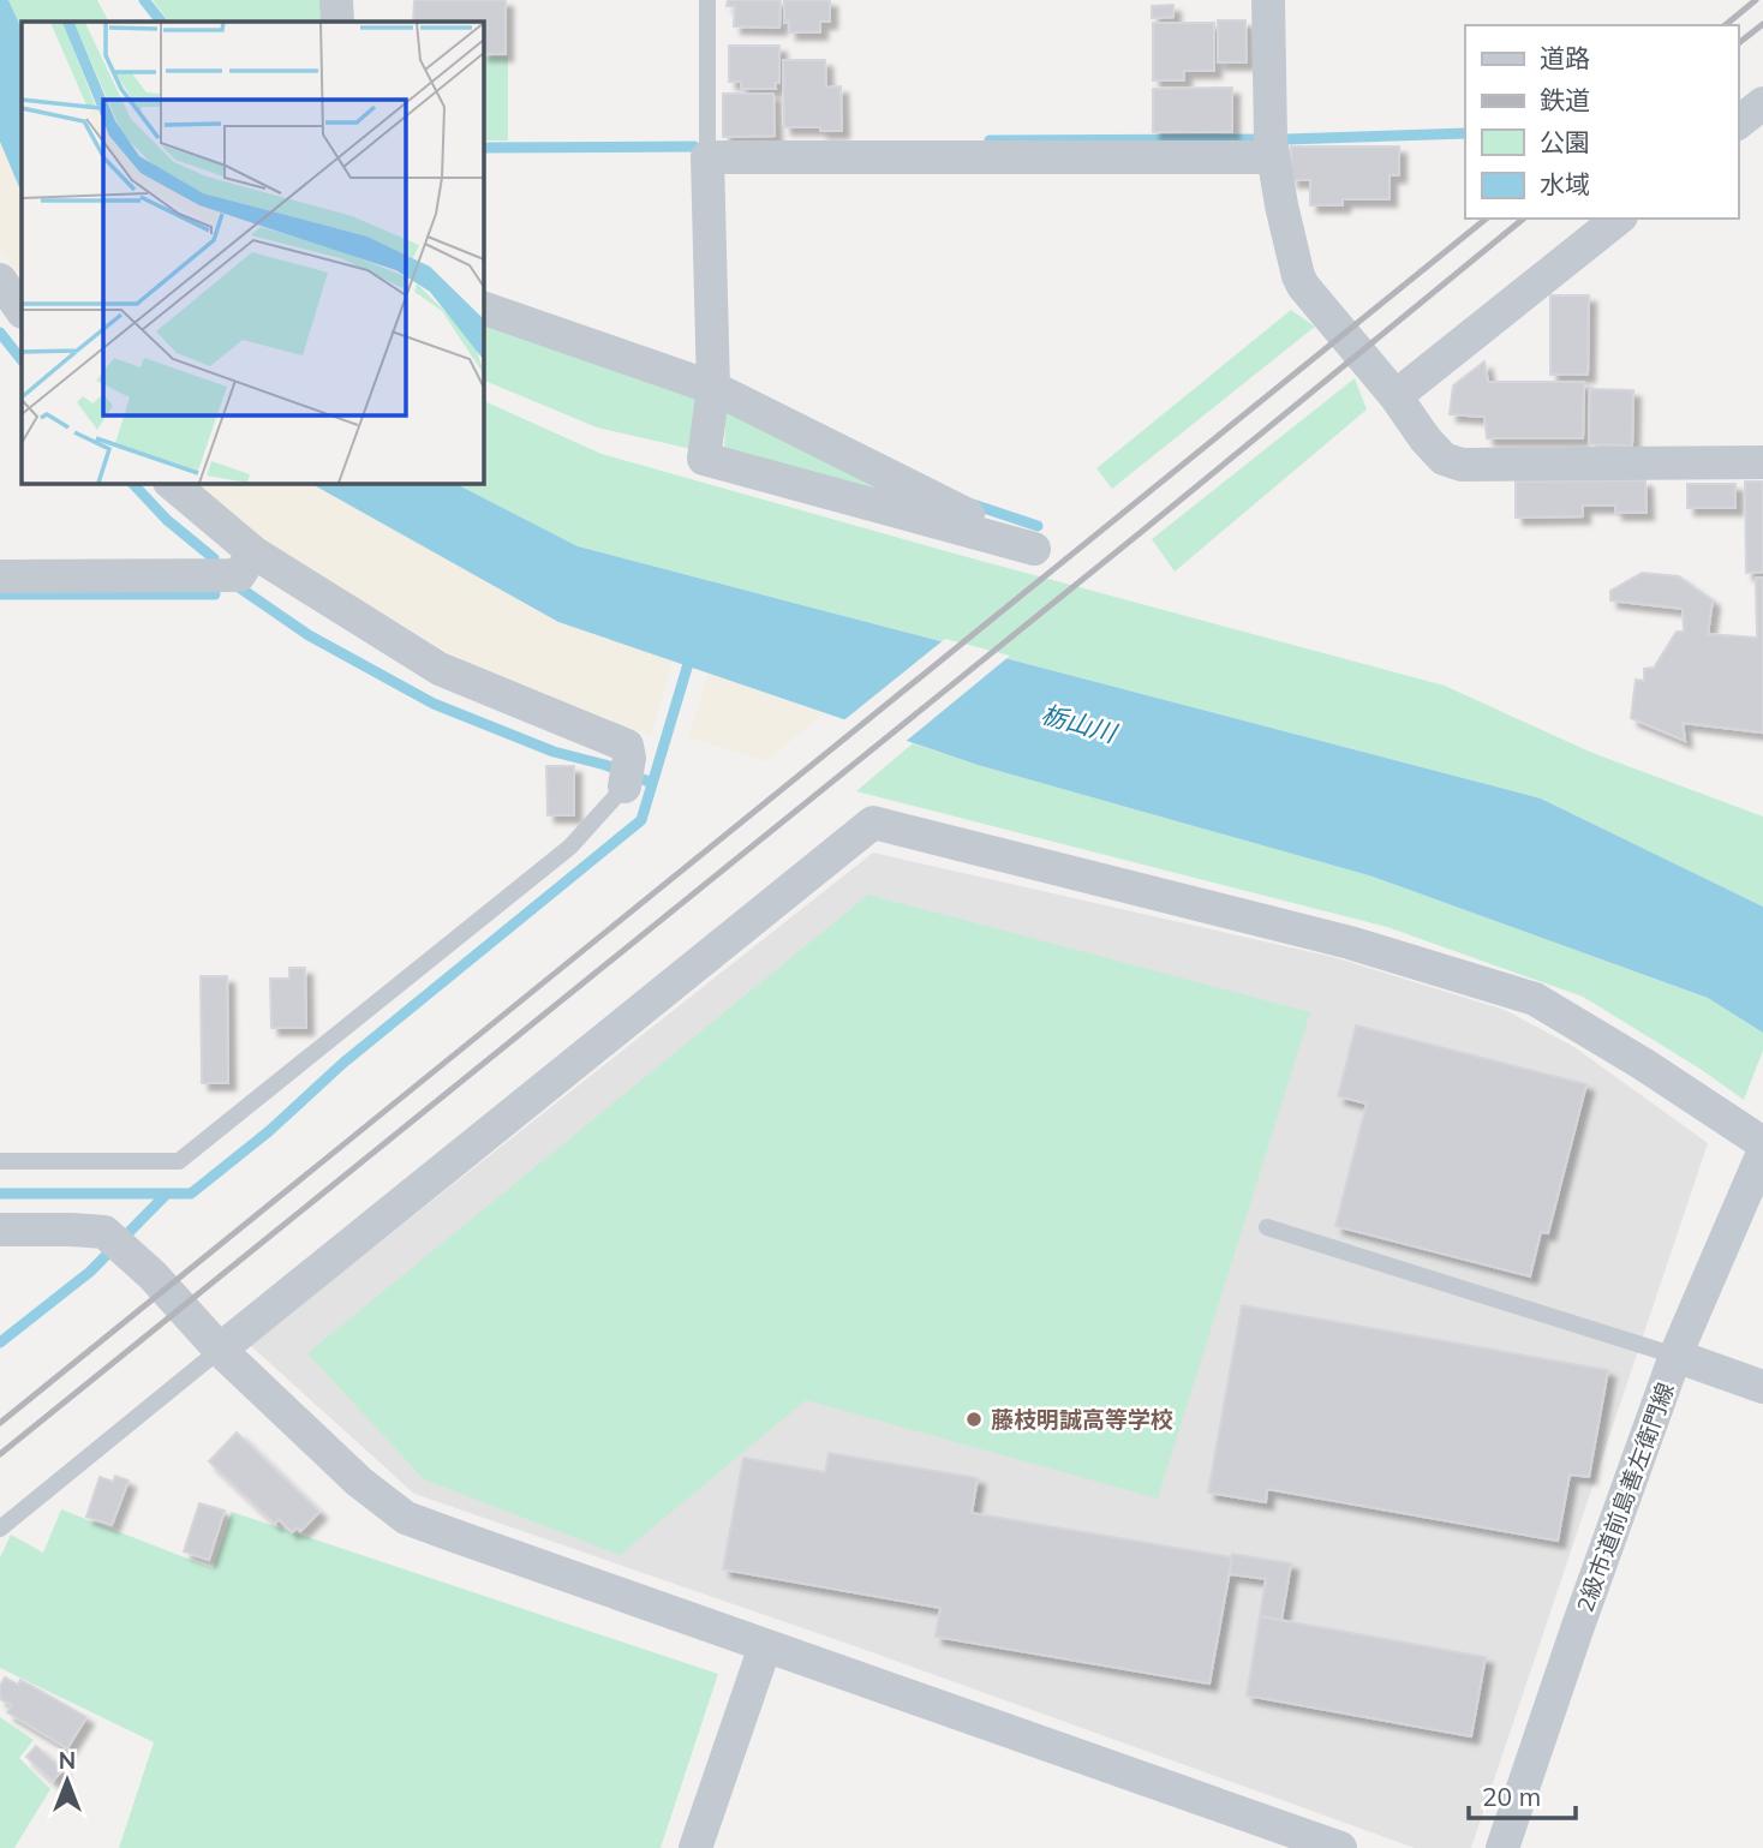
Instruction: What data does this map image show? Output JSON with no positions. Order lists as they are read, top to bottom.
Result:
{
  "streets": {
    "street": ["2級市道前島善左衛門線"]
  },
  "water": ["栃山川"],
  "places": ["藤枝明誠高等学校"],
  "legend": [
    "道路",
    "鉄道",
    "公園",
    "水域"
  ],
  "scale_bar": "20 m",
  "north": "top"
}
